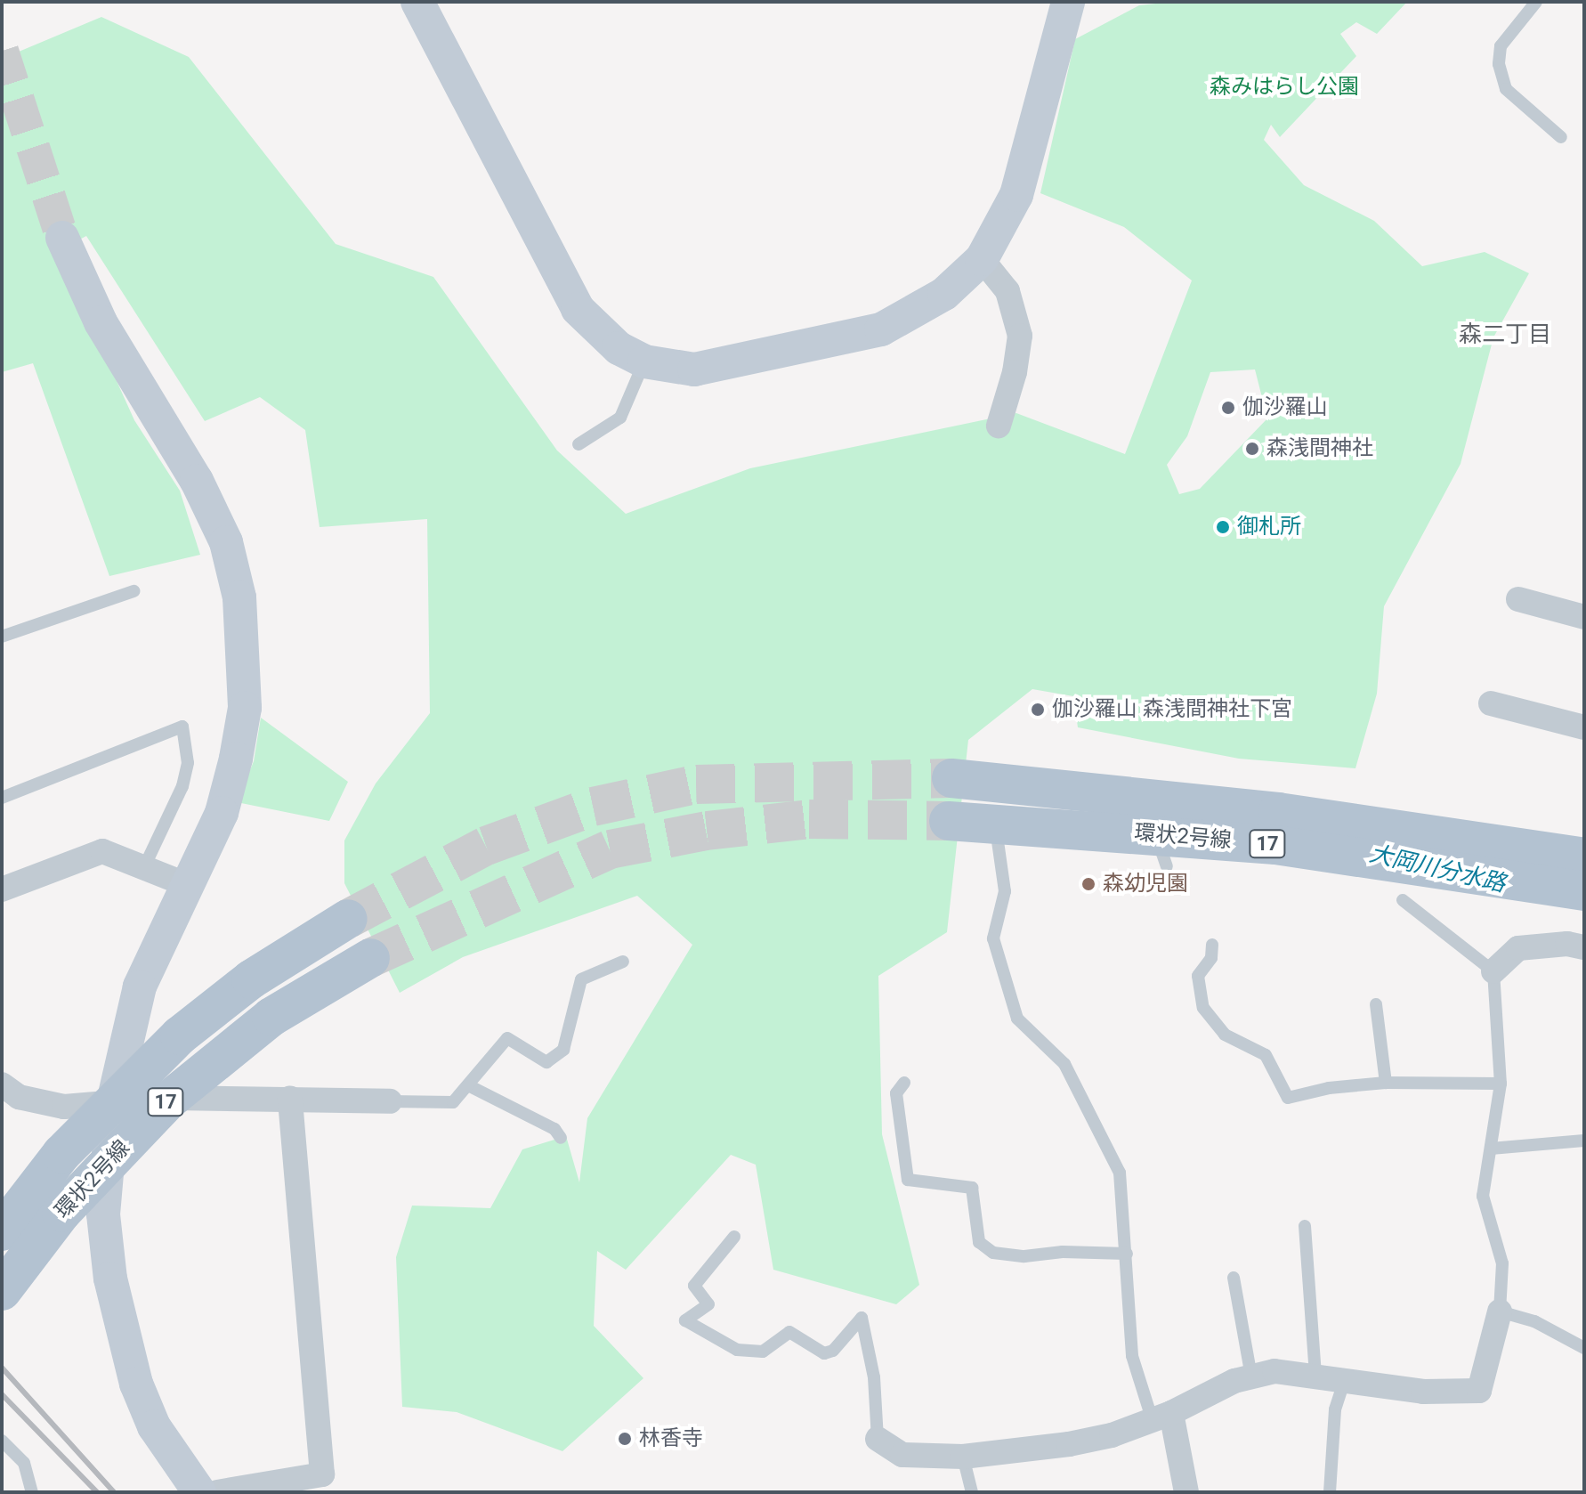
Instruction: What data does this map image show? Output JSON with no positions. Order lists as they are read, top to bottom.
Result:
{
  "streets": {
    "main road": ["環状2号線", "17"]
  },
  "districts": ["森二丁目"],
  "water": ["大岡川分水路"],
  "parks": ["森みはらし公園"],
  "places": [
    "伽沙羅山",
    "森浅間神社",
    "御札所",
    "伽沙羅山 森浅間神社下宮",
    "森幼児園",
    "林香寺"
  ]
}
